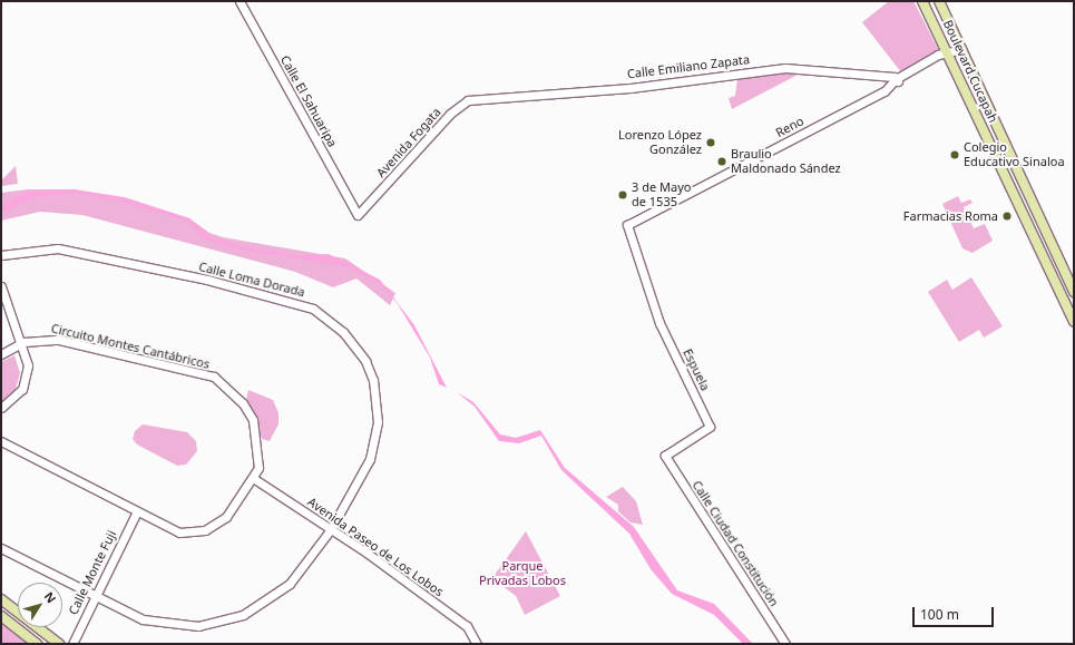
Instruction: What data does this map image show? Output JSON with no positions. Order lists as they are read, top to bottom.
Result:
{
  "streets": {
    "main road": ["Boulevard Cucapah"],
    "street": [
      "Calle Emiliano Zapata",
      "Calle El Sahuaripa",
      "Reno",
      "Avenida Fogata",
      "Calle Loma Dorada",
      "Circuito Montes Cantábricos",
      "Espuela",
      "Calle Ciudad Constitución",
      "Avenida Paseo de Los Lobos",
      "Calle Monte Fuji"
    ]
  },
  "crossings": [
    ["Calle Emiliano Zapata", "Reno"],
    ["Calle Emiliano Zapata", "Avenida Fogata"],
    ["Boulevard Cucapah", "Reno"],
    ["Calle El Sahuaripa", "Avenida Fogata"],
    ["Reno", "Espuela"],
    ["Calle Loma Dorada", "Avenida Paseo de Los Lobos"],
    ["Calle Loma Dorada", "Calle Monte Fuji"],
    ["Circuito Montes Cantábricos", "Avenida Paseo de Los Lobos"],
    ["Circuito Montes Cantábricos", "Calle Monte Fuji"],
    ["Espuela", "Calle Ciudad Constitución"]
  ],
  "parks": ["Parque Privadas Lobos"],
  "places": [
    "Lorenzo López González",
    "Colegio Educativo Sinaloa",
    "Braulio Maldonado Sández",
    "3 de Mayo de 1535",
    "Farmacias Roma"
  ],
  "scale_bar": "100 m",
  "north": "top right"
}
